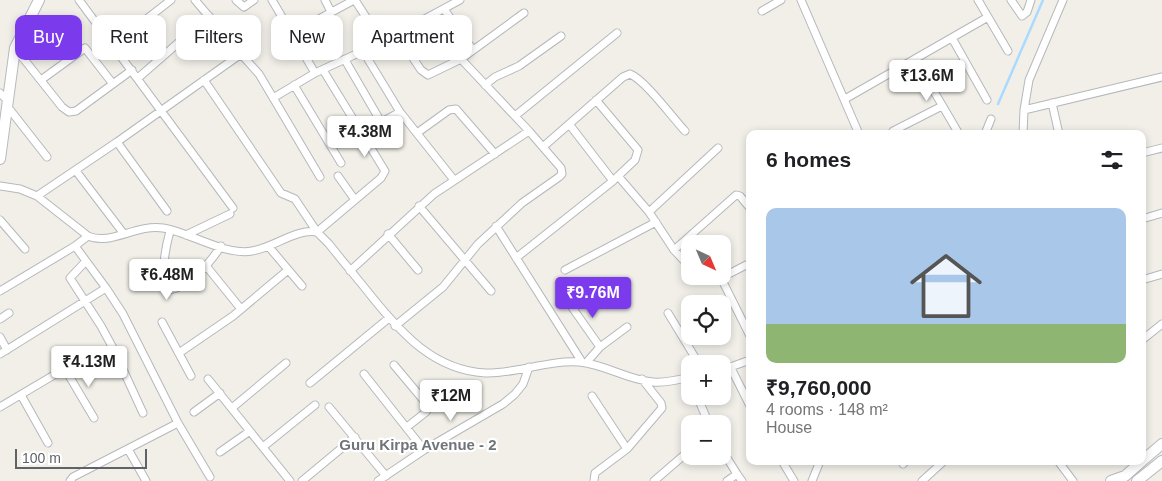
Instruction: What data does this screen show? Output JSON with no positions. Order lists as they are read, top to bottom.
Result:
{
  "districts": ["Guru Kirpa Avenue - 2"],
  "scale_bar": "100 m",
  "north": "bottom right",
  "page": {
    "chip": [
      "Buy",
      "Rent",
      "Filters",
      "New",
      "Apartment"
    ],
    "price": [
      "₹13.6M",
      "₹4.38M",
      "₹6.48M",
      "₹9.76M",
      "₹4.13M",
      "₹12M"
    ],
    "heading": "6 homes",
    "list": [
      {
        "name": "₹9,760,000",
        "note": "4 rooms · 148 m² · House"
      }
    ],
    "map_buttons": ["+", "−"],
    "scale": "100 m"
  }
}
